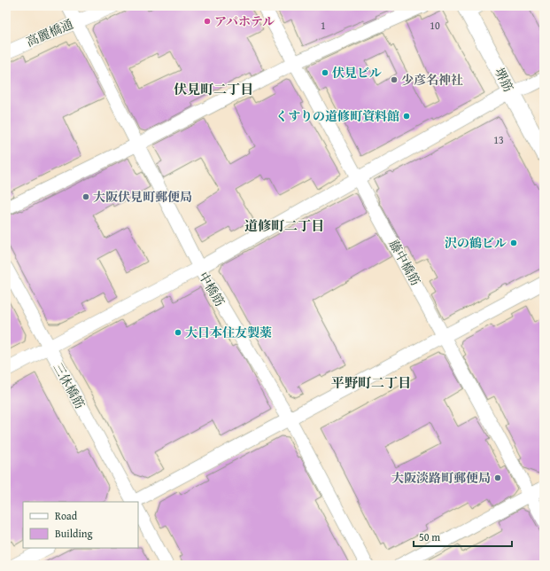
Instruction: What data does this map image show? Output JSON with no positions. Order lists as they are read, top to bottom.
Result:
{
  "streets": {
    "main road": ["堺筋"],
    "street": [
      "高麗橋通",
      "藤中橋筋",
      "中橋筋",
      "三休橋筋"
    ]
  },
  "crossings": [
    ["高麗橋通", "中橋筋"]
  ],
  "districts": ["伏見町二丁目", "道修町二丁目", "平野町二丁目"],
  "places": [
    "アパホテル",
    "伏見ビル",
    "少彦名神社",
    "くすりの道修町資料館",
    "大阪伏見町郵便局",
    "沢の鶴ビル",
    "大日本住友製薬",
    "大阪淡路町郵便局"
  ],
  "house_numbers": ["1", "10", "13"],
  "legend": ["Road", "Building"],
  "scale_bar": "50 m"
}
